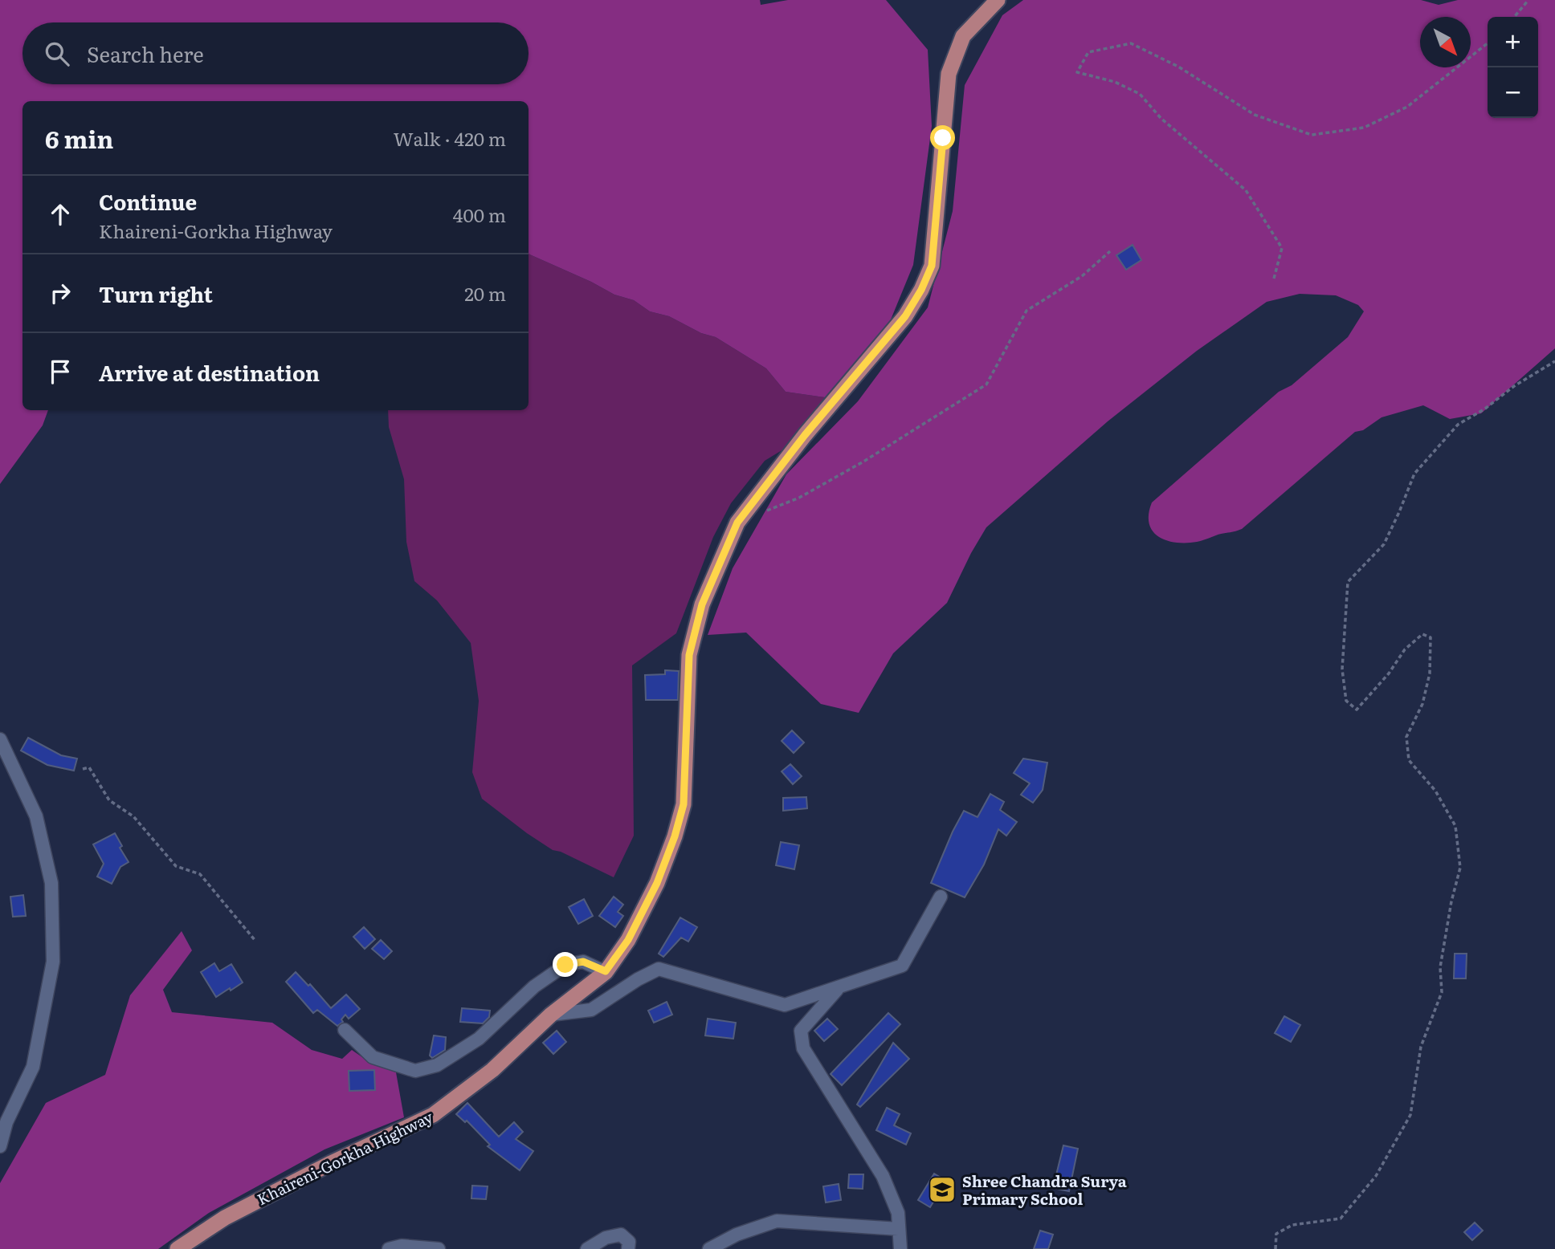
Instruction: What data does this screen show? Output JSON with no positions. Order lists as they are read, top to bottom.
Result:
{
  "streets": {
    "main road": ["Khaireni-Gorkha Highway"]
  },
  "places": {
    "school or university": ["Shree Chandra Surya Primary School"]
  },
  "north": "bottom right",
  "page": {
    "map_buttons": ["+", "−"],
    "search": "Search here",
    "heading": ["6 min", "Walk · 420 m"],
    "list": [
      ["Continue", "Khaireni-Gorkha Highway", "400 m"],
      ["Turn right", "20 m"],
      "Arrive at destination"
    ]
  }
}
